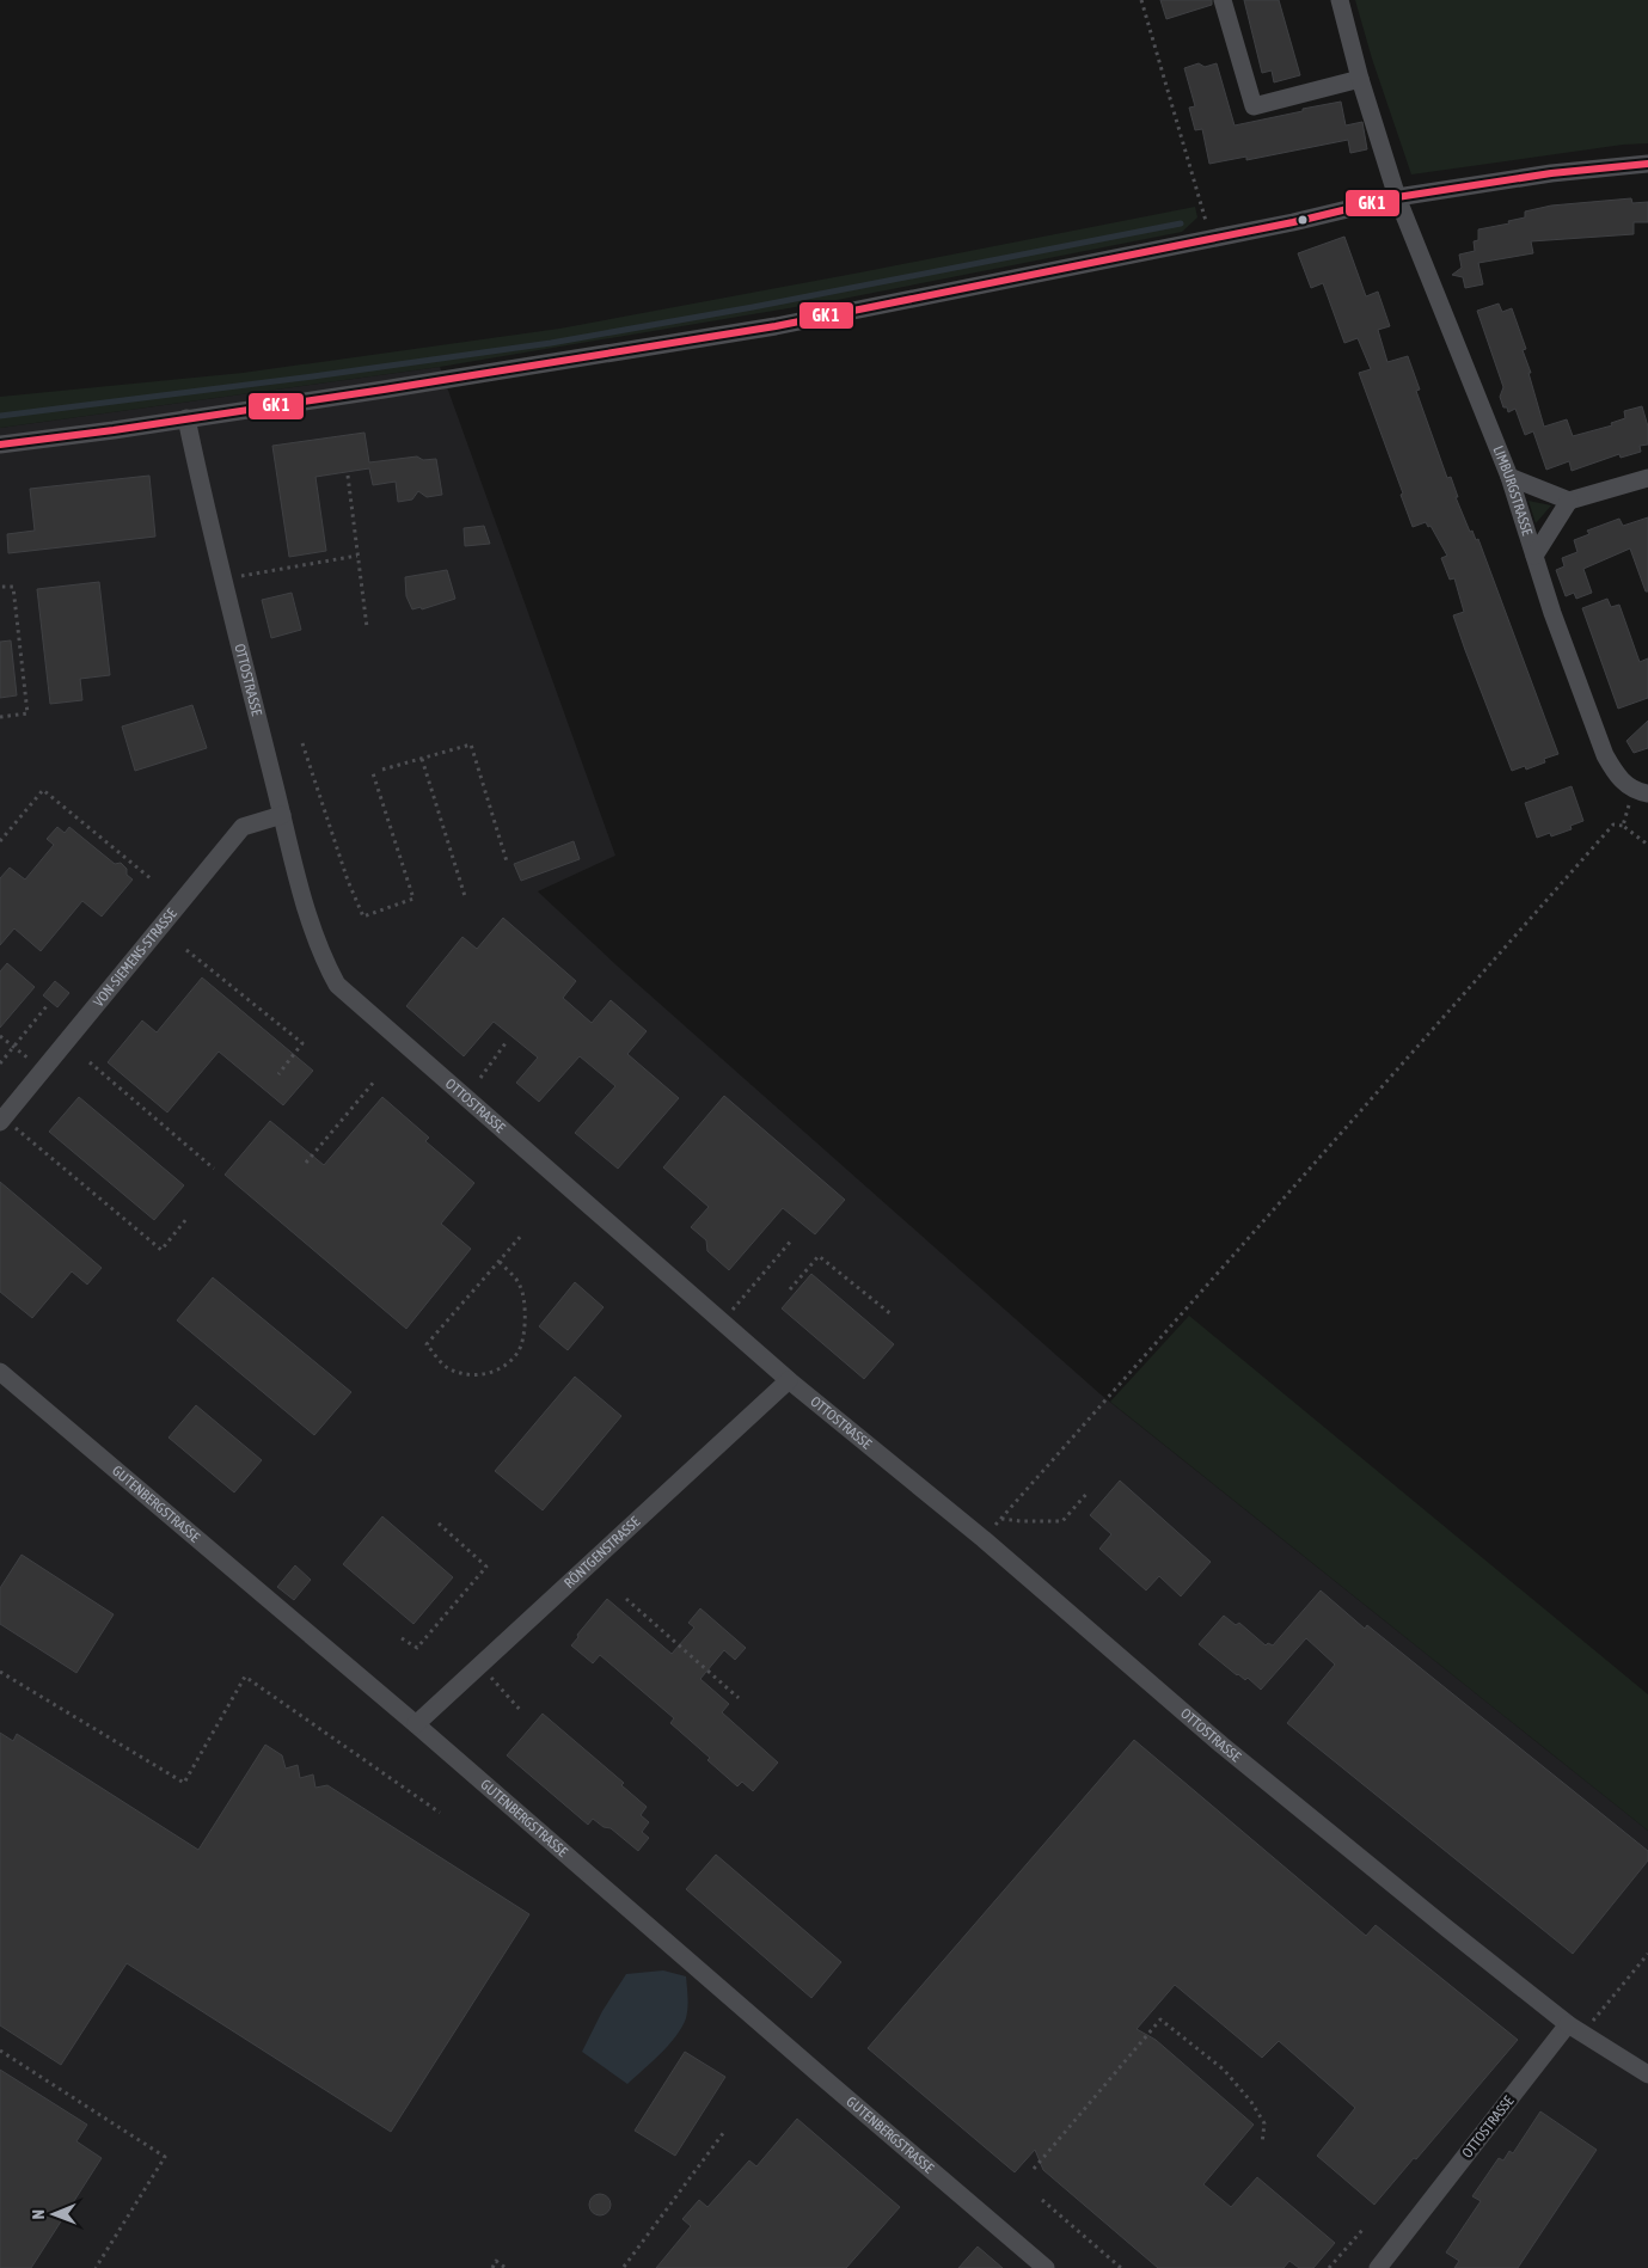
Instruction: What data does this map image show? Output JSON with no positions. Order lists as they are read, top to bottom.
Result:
{
  "streets": {
    "street": [
      "LIMBURGSTRASSE",
      "OTTOSTRASSE",
      "VON-SIEMENS-STRASSE",
      "GUTENBERGSTRASSE",
      "RÖNTGENSTRASSE"
    ]
  },
  "crossings": [
    ["OTTOSTRASSE", "VON-SIEMENS-STRASSE"],
    ["OTTOSTRASSE", "RÖNTGENSTRASSE"],
    ["GUTENBERGSTRASSE", "RÖNTGENSTRASSE"]
  ],
  "north": "left"
}
